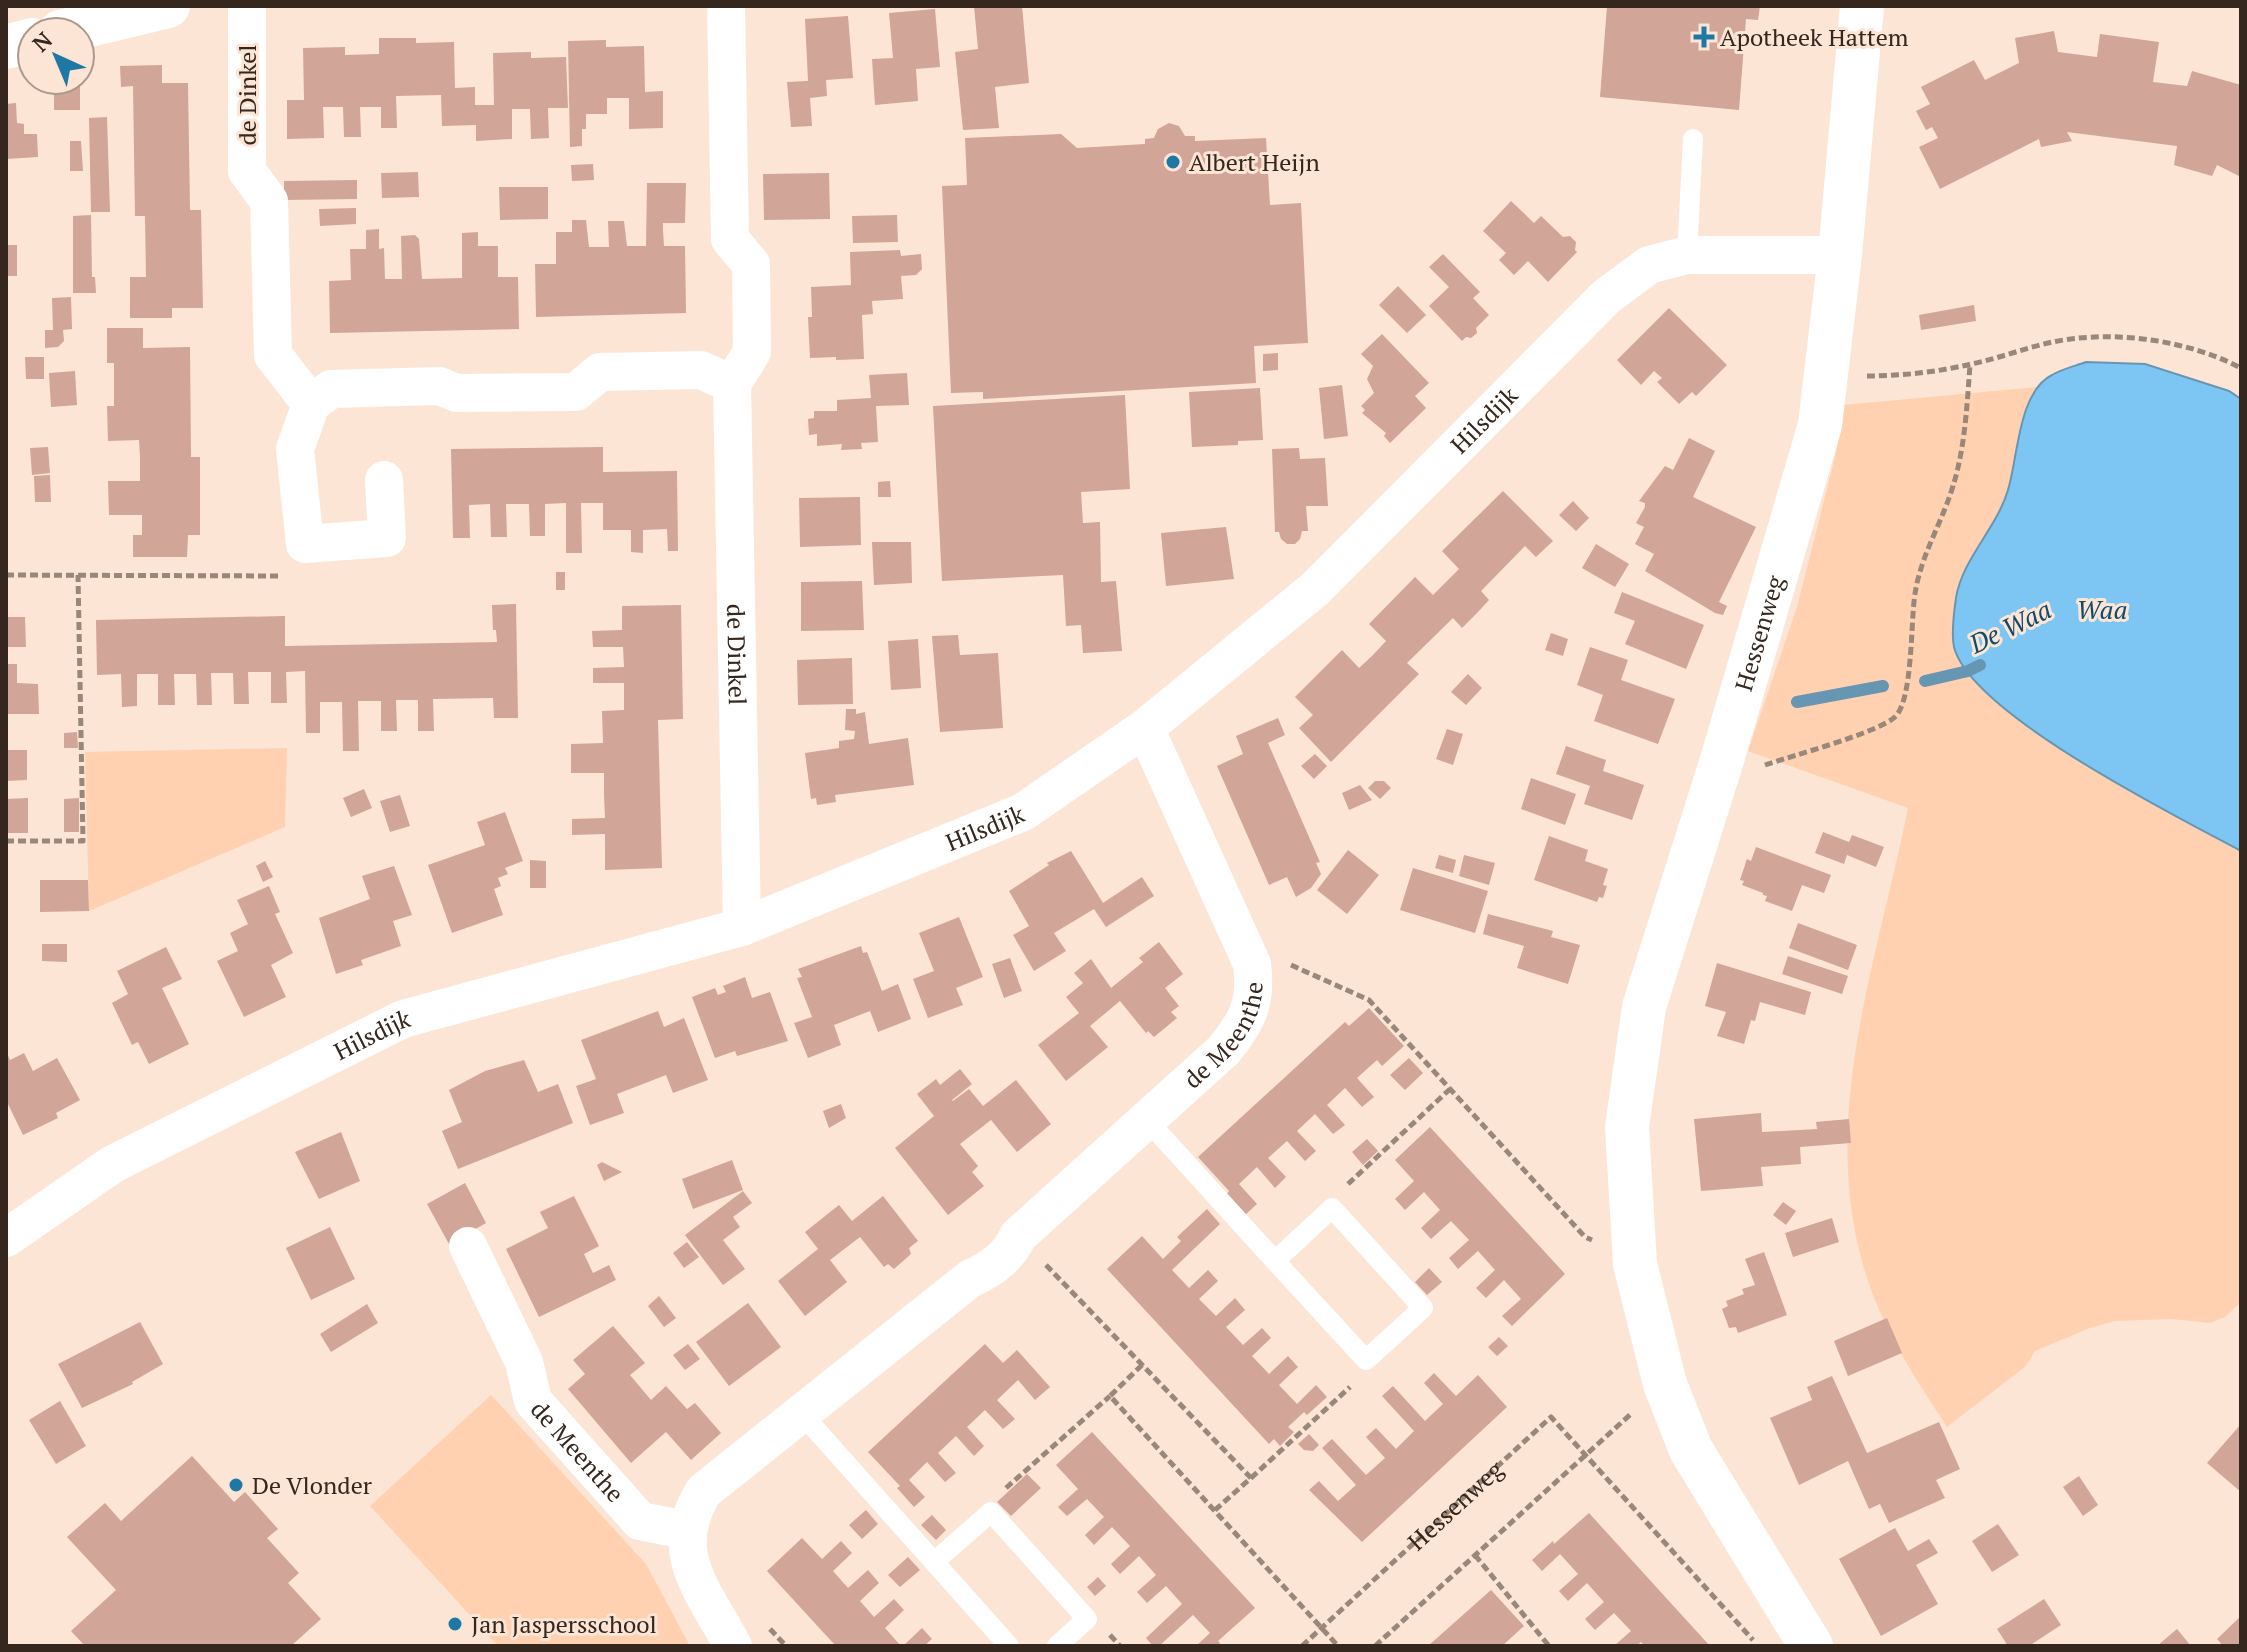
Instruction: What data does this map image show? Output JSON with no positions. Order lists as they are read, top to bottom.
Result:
{
  "streets": {
    "main road": ["Hessenweg"],
    "street": ["de Dinkel", "Hilsdijk", "de Meenthe"]
  },
  "crossings": [
    ["de Dinkel", "Hilsdijk"],
    ["Hilsdijk", "Hessenweg"],
    ["Hilsdijk", "de Meenthe"]
  ],
  "water": ["Waa", "De Waa"],
  "places": {
    "health": ["Apotheek Hattem"],
    "other": ["Albert Heijn", "De Vlonder", "Jan Jaspersschool"]
  },
  "north": "top left"
}
